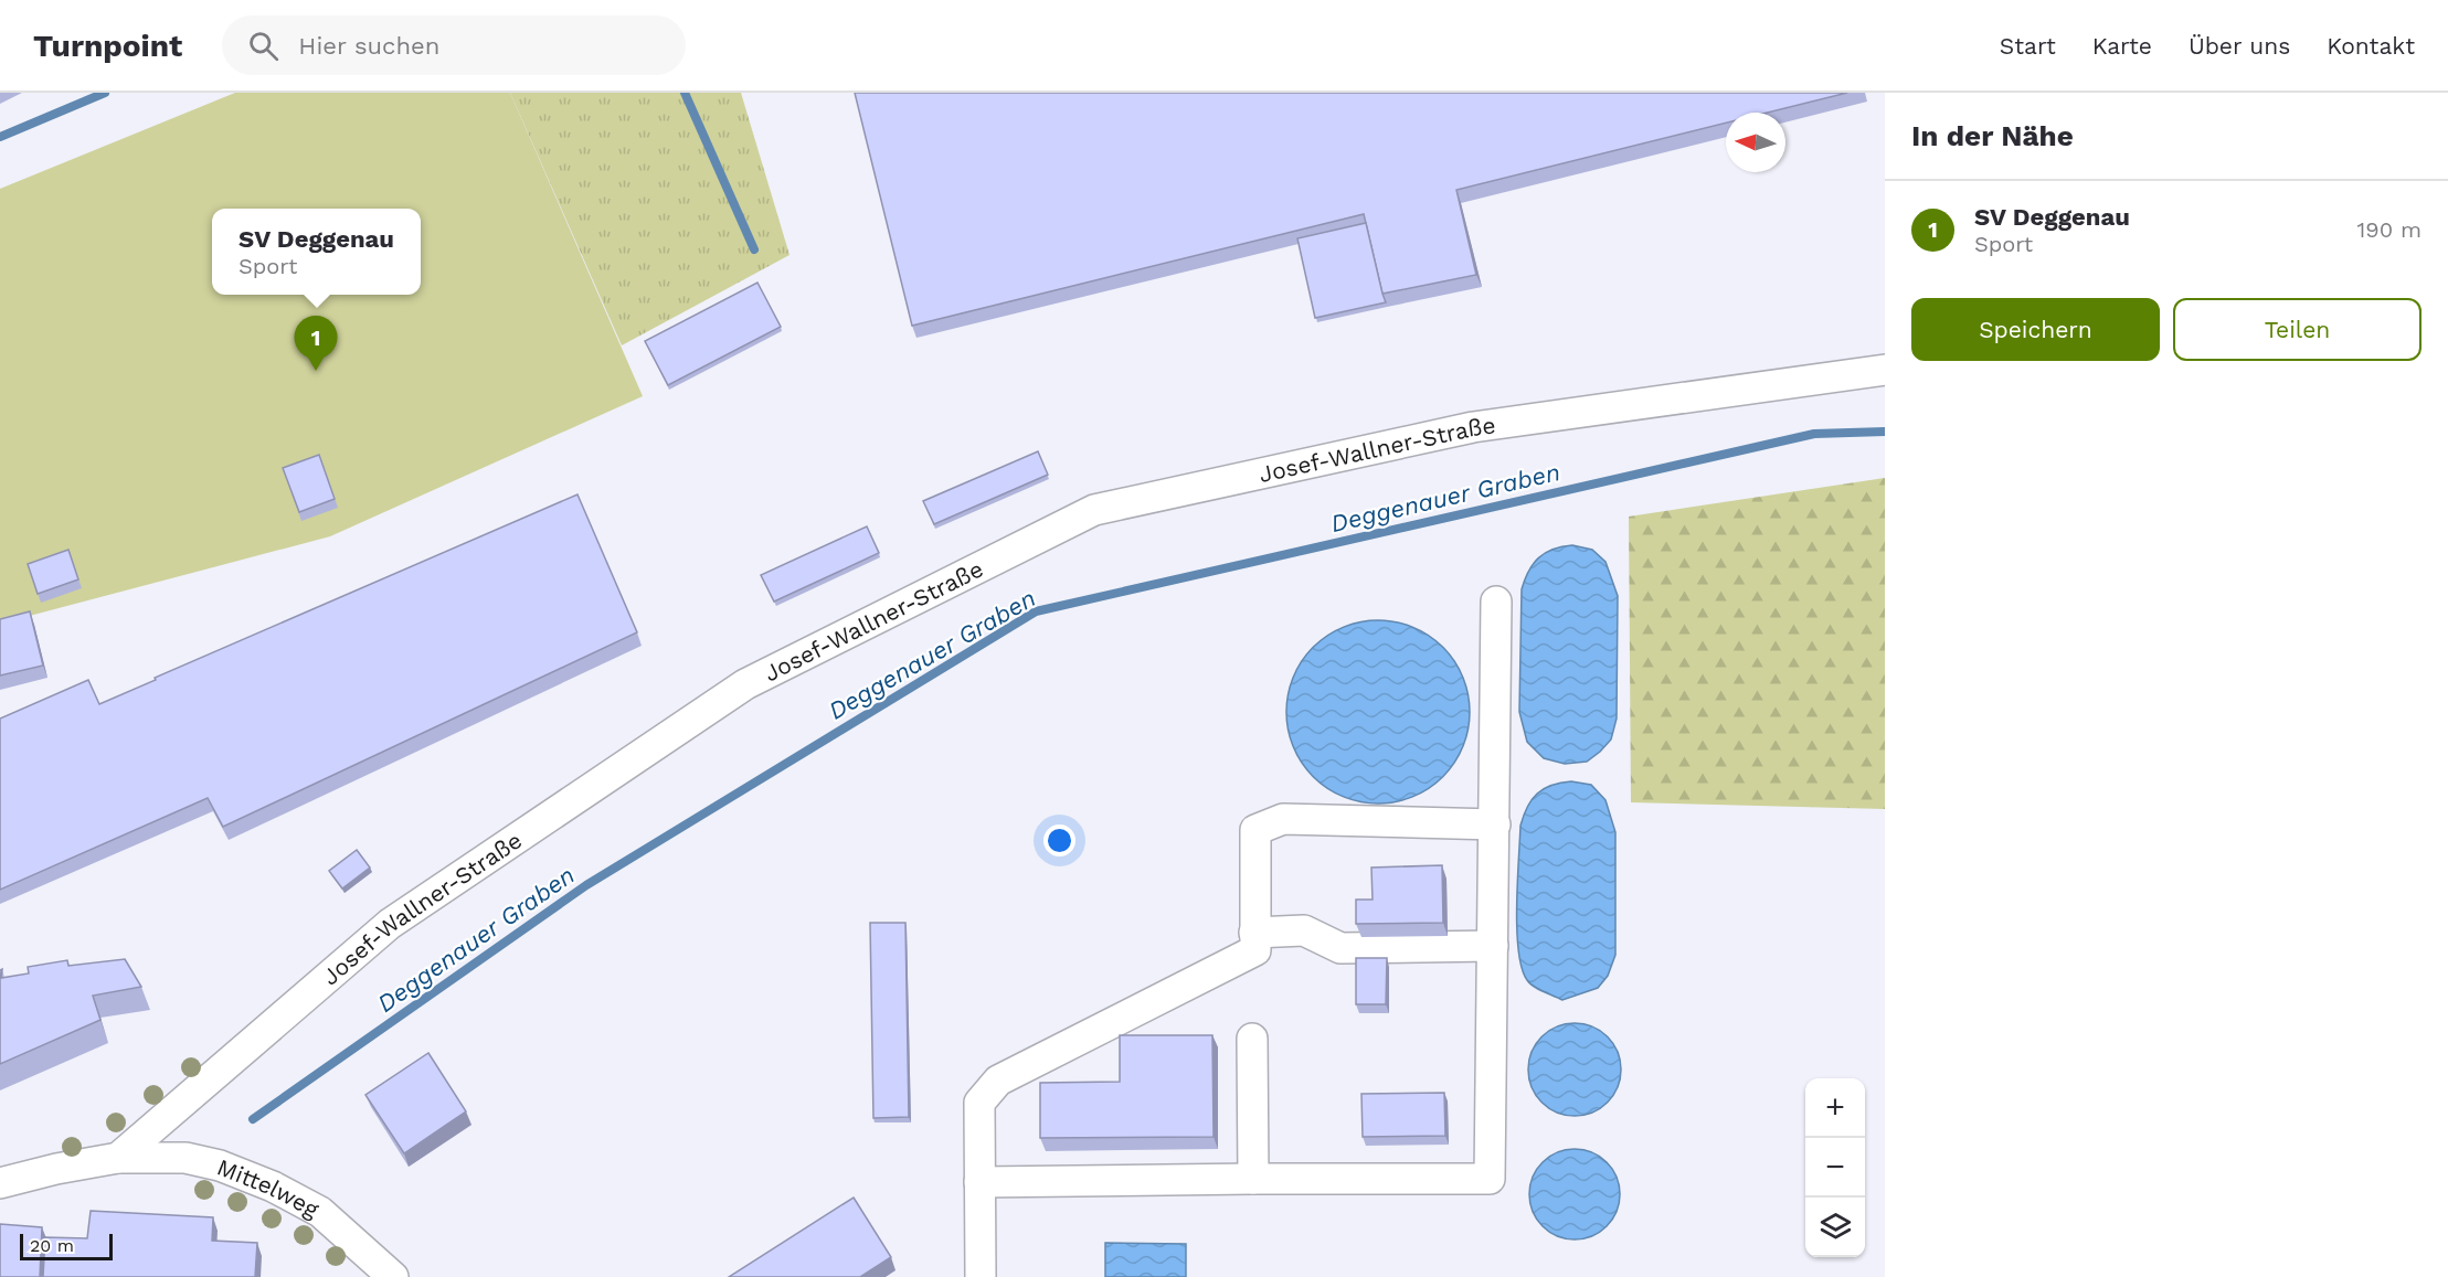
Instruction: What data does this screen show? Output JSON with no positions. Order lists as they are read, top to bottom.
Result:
{
  "streets": {
    "street": ["Josef-Wallner-Straße", "Mittelweg"]
  },
  "crossings": [
    ["Josef-Wallner-Straße", "Mittelweg"]
  ],
  "water": ["Deggenauer Graben"],
  "scale_bar": "20 m",
  "north": "left",
  "page": {
    "header": "Turnpoint",
    "search": "Hier suchen",
    "nav": [
      "Start",
      "Karte",
      "Über uns",
      "Kontakt"
    ],
    "heading": "In der Nähe",
    "list": [
      {
        "mark": "1",
        "name": "SV Deggenau",
        "note": "Sport",
        "value": "190 m"
      }
    ],
    "popup": ["SV Deggenau", "Sport"],
    "buttons": ["Speichern", "Teilen"],
    "pins": "1",
    "map_buttons": ["+", "−"],
    "scale": "20 m"
  }
}
